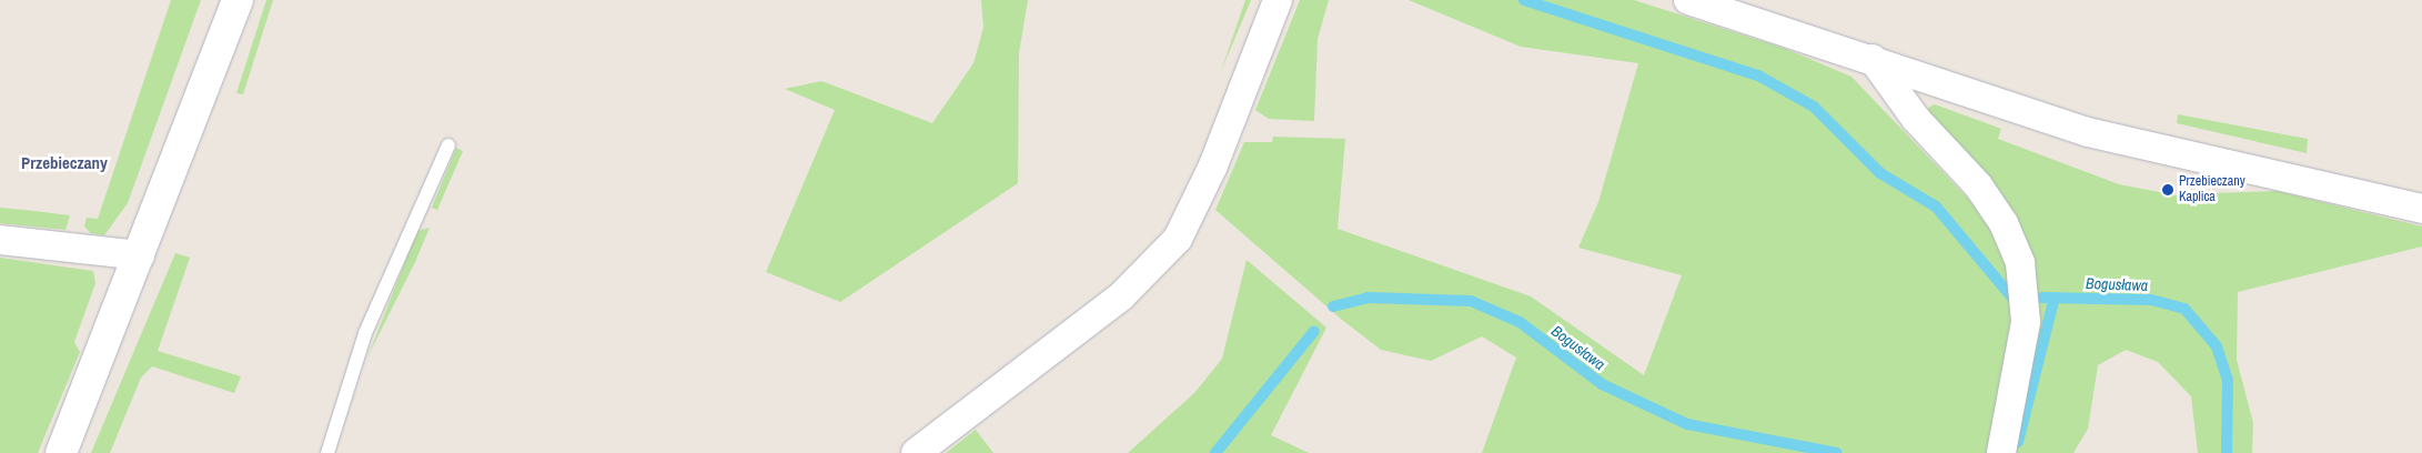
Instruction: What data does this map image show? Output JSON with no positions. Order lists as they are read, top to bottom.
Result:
{
  "districts": ["Przebieczany"],
  "water": ["Bogusława"],
  "places": ["Przebieczany Kaplica"]
}
